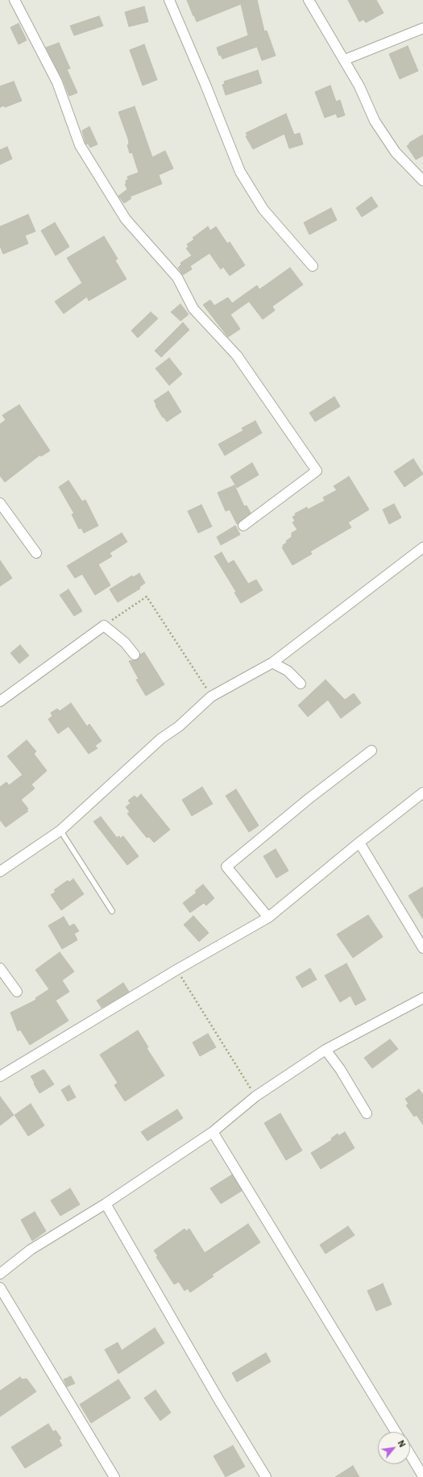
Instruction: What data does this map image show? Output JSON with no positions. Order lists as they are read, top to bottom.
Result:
{
  "north": "top right"
}
